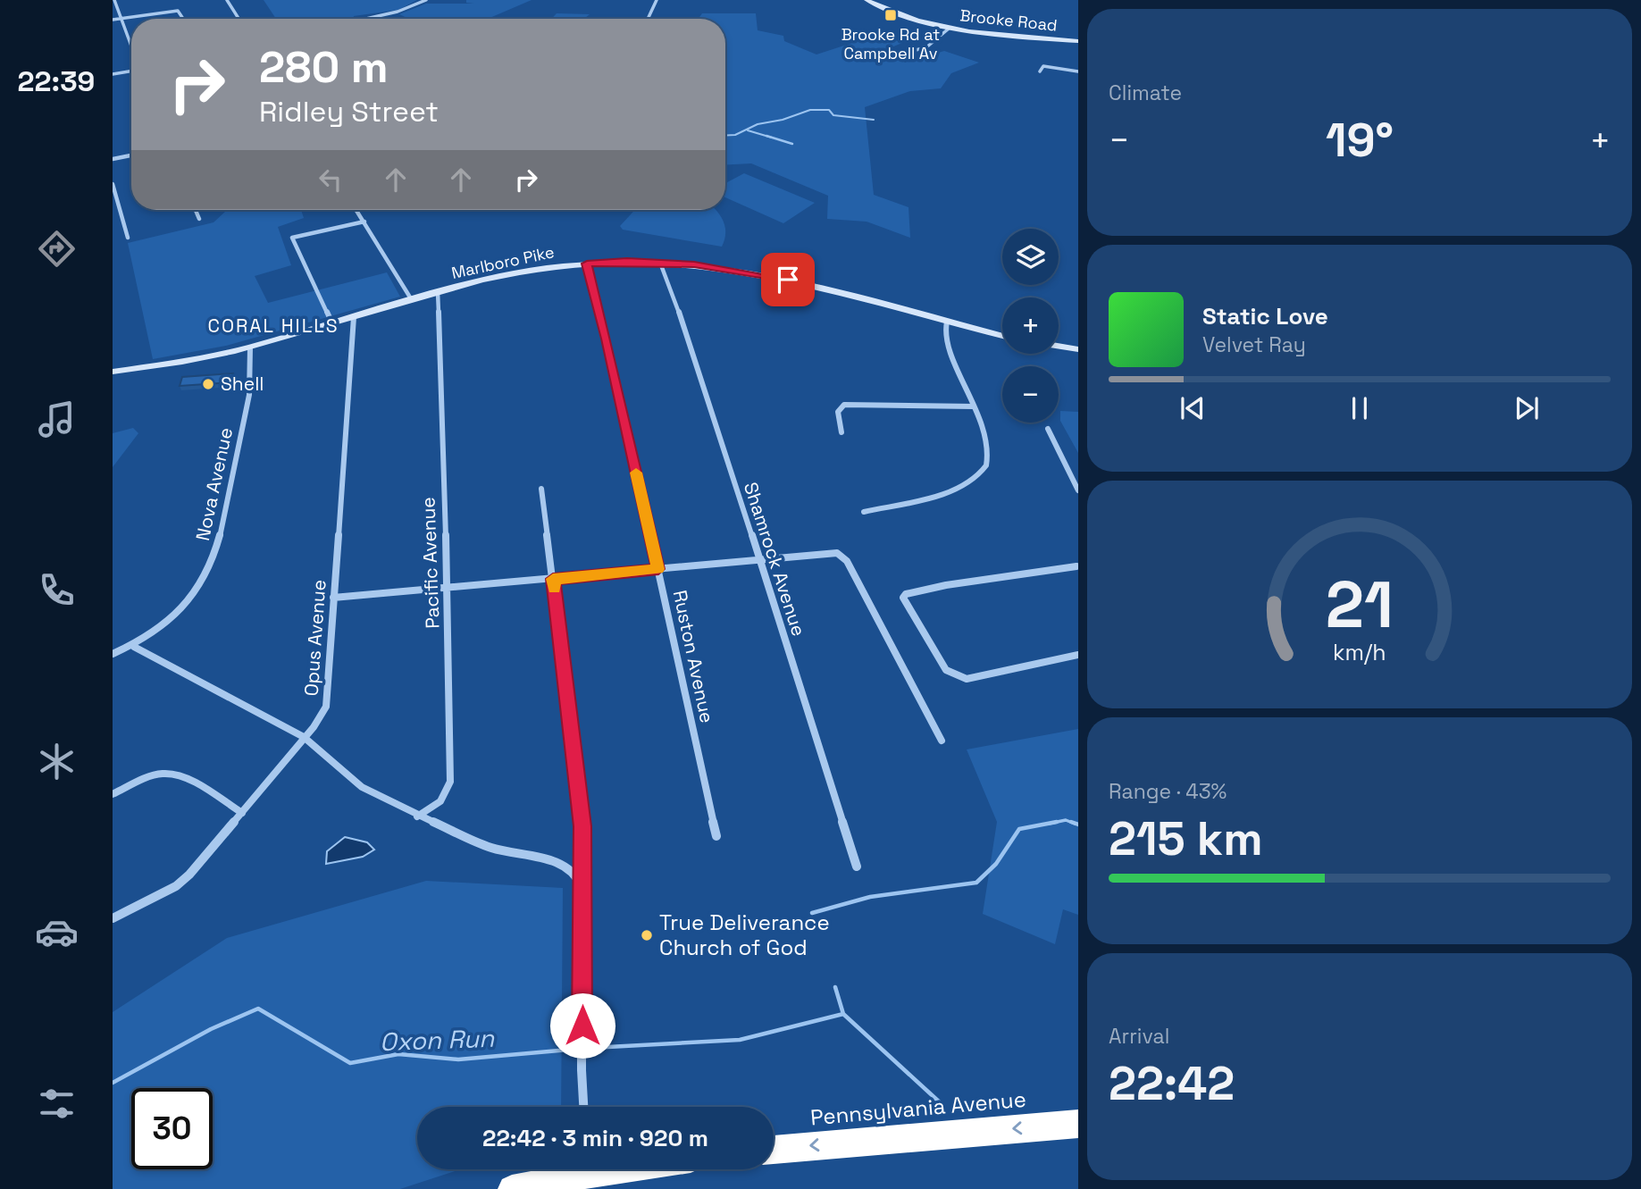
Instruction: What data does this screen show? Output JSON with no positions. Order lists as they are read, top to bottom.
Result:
{
  "streets": {
    "highway": ["Pennsylvania Avenue"],
    "main road": ["Brooke Road", "Marlboro Pike"],
    "street": [
      "Nova Avenue",
      "Shamrock Avenue",
      "Pacific Avenue",
      "Opus Avenue",
      "Ruston Avenue"
    ]
  },
  "crossings": [
    ["Marlboro Pike", "Nova Avenue"],
    ["Marlboro Pike", "Shamrock Avenue"],
    ["Marlboro Pike", "Pacific Avenue"],
    ["Marlboro Pike", "Opus Avenue"],
    ["Marlboro Pike", "Ruston Avenue"]
  ],
  "one_way": ["Pennsylvania Avenue"],
  "districts": ["CORAL HILLS"],
  "water": ["Oxon Run"],
  "places": {
    "transit": ["Brooke Rd at Campbell Av"],
    "other": ["Shell", "True Deliverance Church of God"]
  },
  "page": {
    "tabs": "22:39",
    "tile": [
      "Climate",
      ["Range · 43%", "215 km"],
      ["Arrival", "22:42"]
    ],
    "turn": ["280 m", "Ridley Street"],
    "heat": ["−", "19°", "+"],
    "map_buttons": ["+", "−"],
    "song": ["Static Love", "Velvet Ray"],
    "limit": "30",
    "trip": "22:42 · 3 min · 920 m",
    "gauge": ["21", "km/h"]
  }
}
